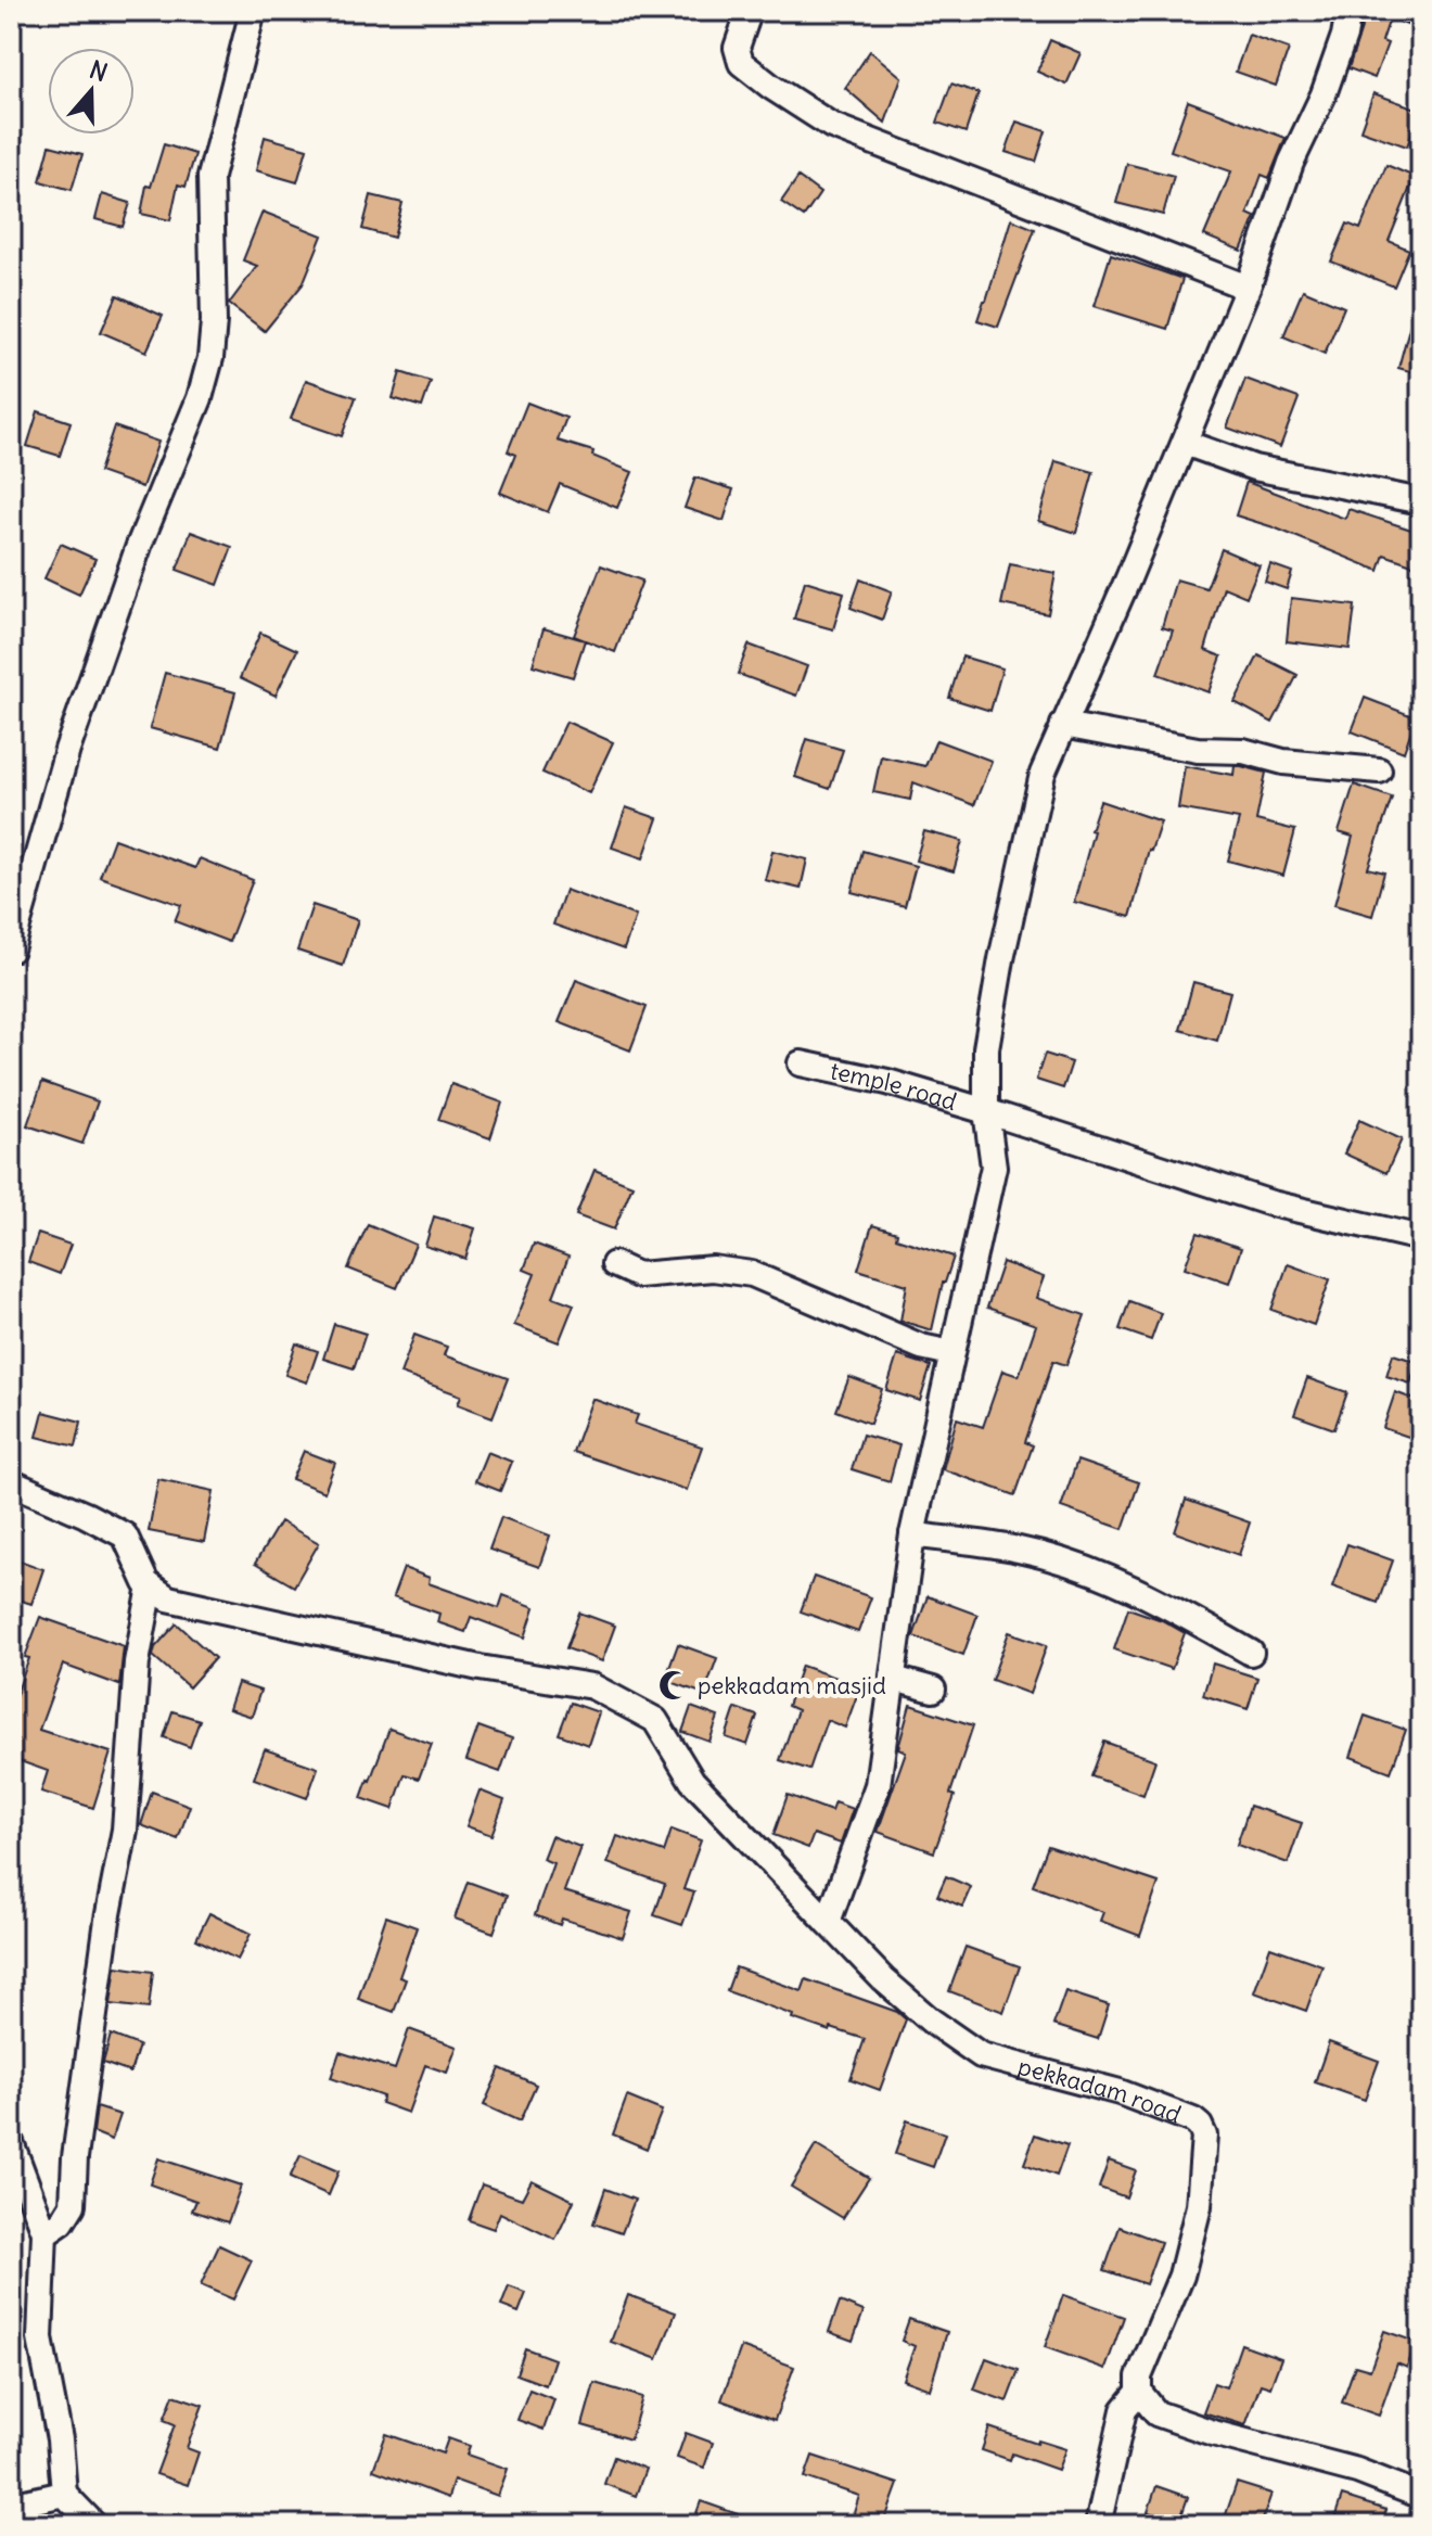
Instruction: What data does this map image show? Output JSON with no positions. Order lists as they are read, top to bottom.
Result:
{
  "streets": {
    "street": ["temple road", "pekkadam road"]
  },
  "places": {
    "mosque": ["pekkadam masjid"]
  },
  "north": "top"
}
